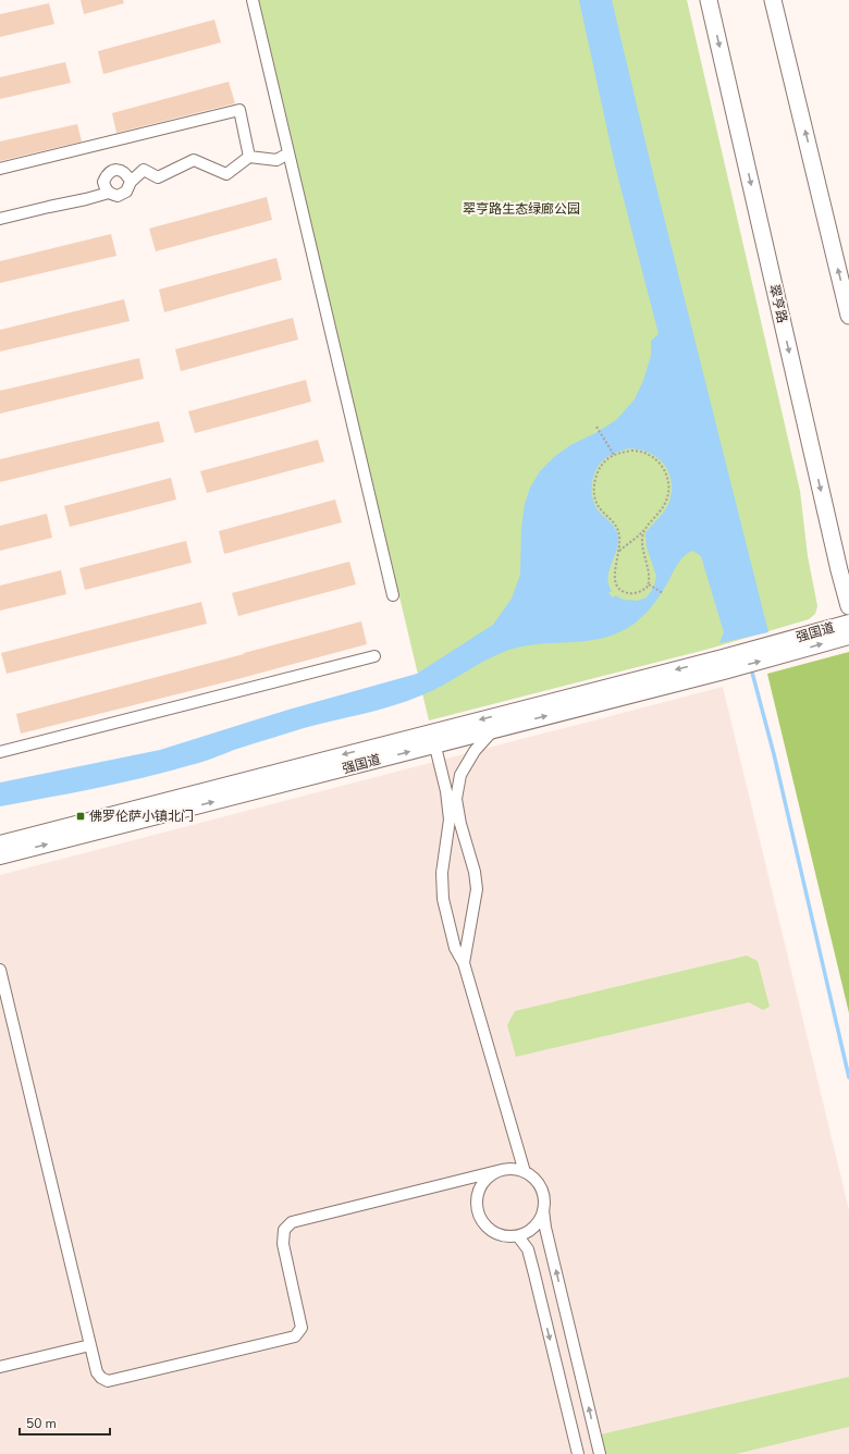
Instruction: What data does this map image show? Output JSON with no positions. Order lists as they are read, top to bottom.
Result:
{
  "streets": {
    "main road": ["翠亨路", "强国道"]
  },
  "parks": ["翠亨路生态绿廊公园"],
  "places": {
    "transit": ["佛罗伦萨小镇北门"]
  },
  "scale_bar": "50 m"
}
